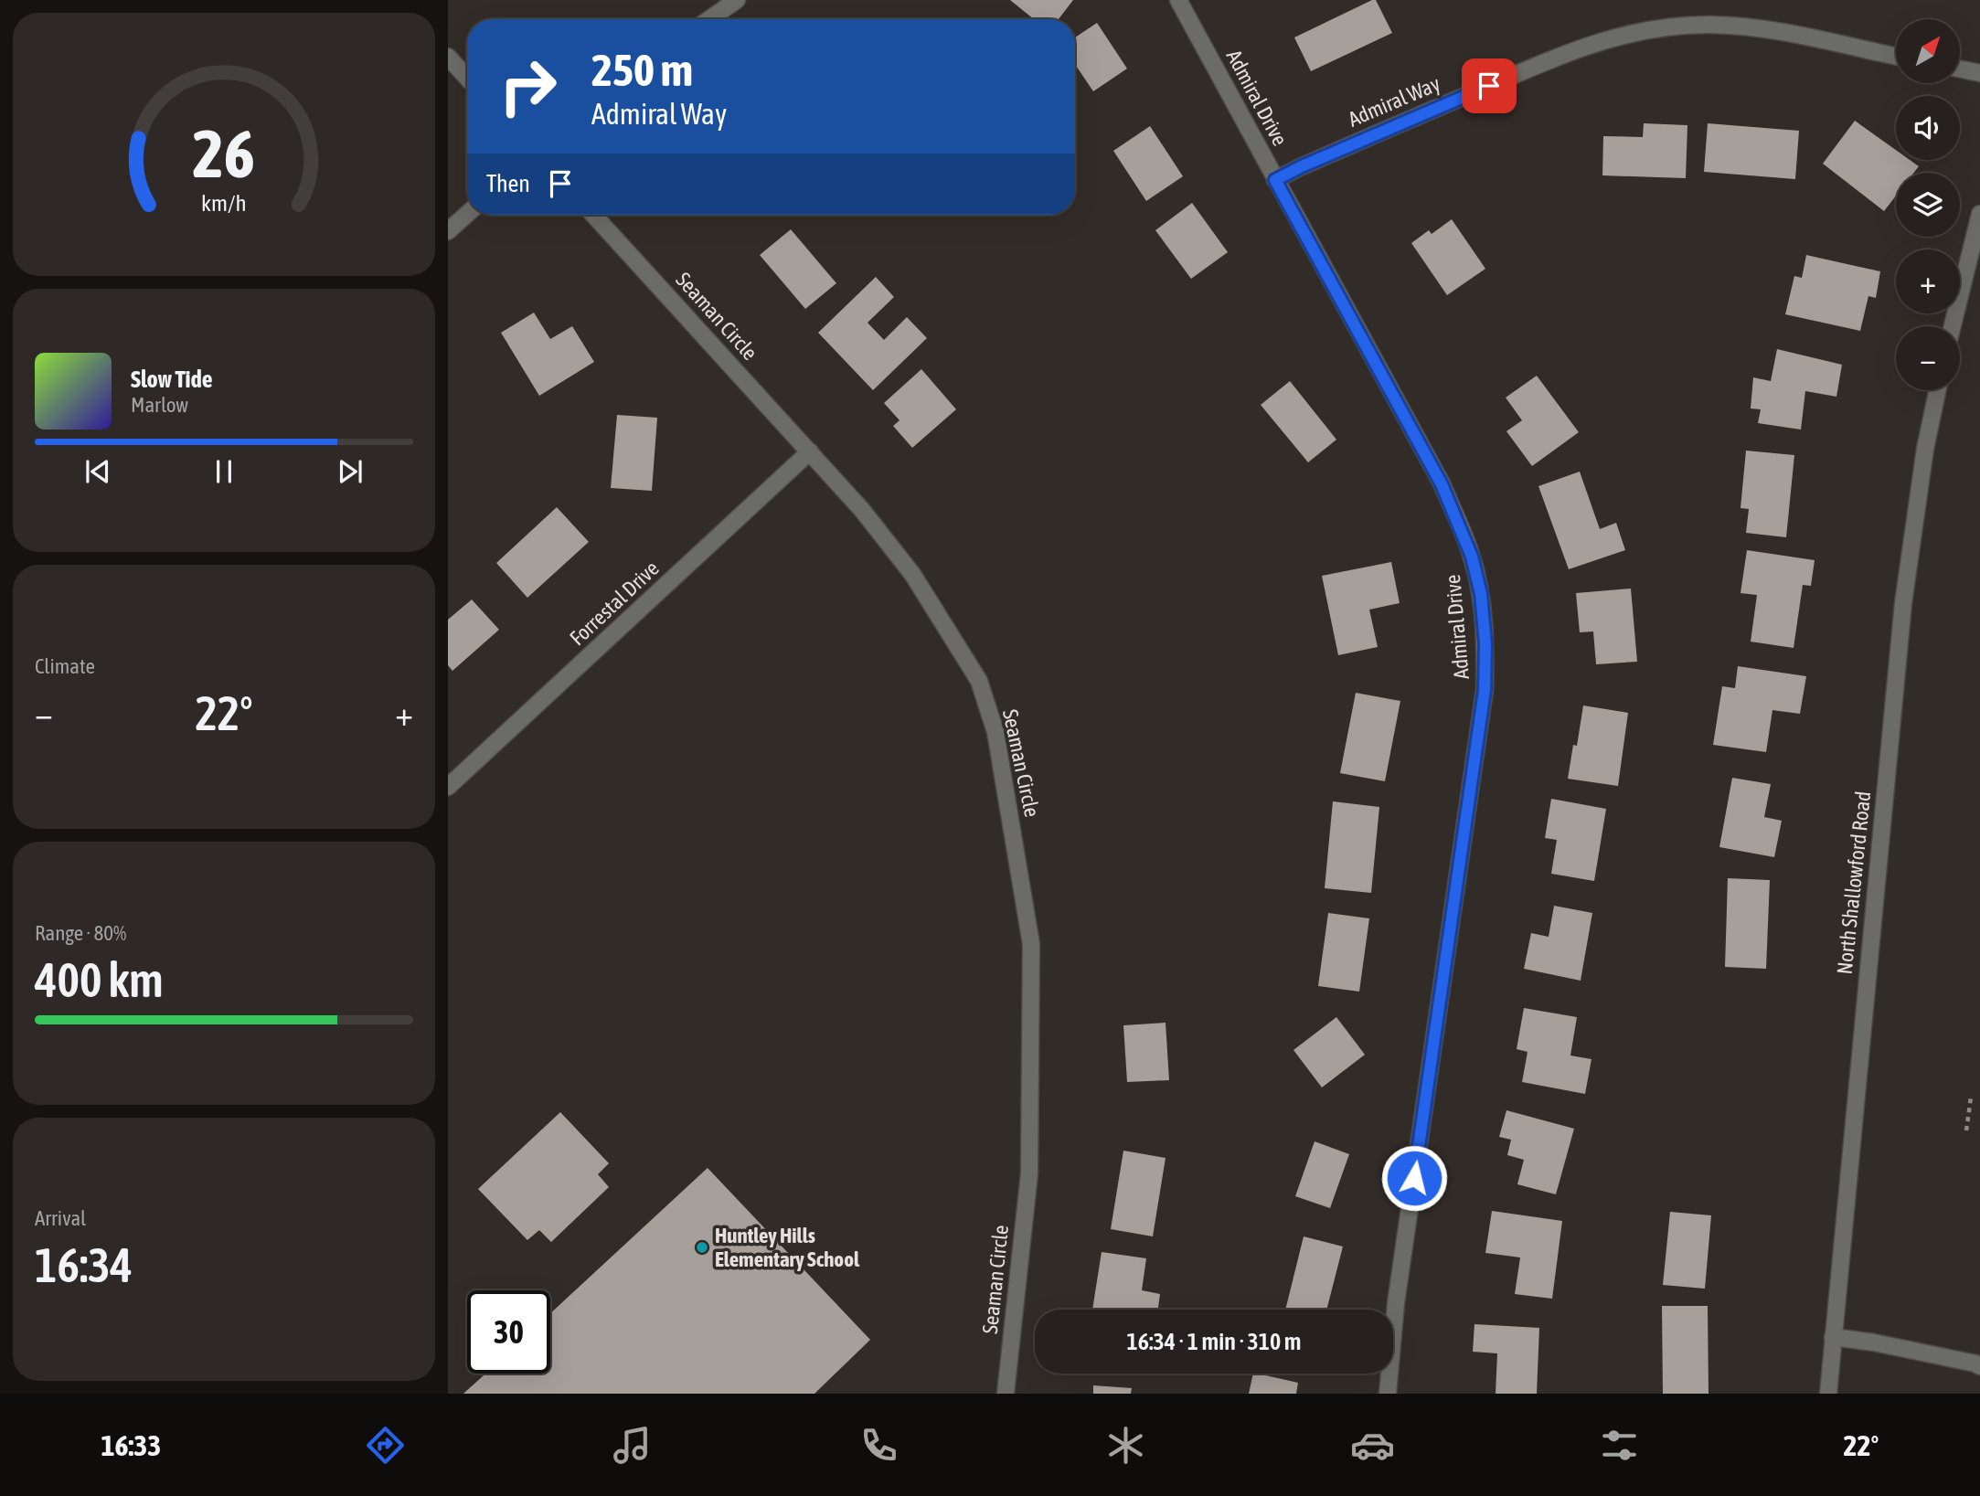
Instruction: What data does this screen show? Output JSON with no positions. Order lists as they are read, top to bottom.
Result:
{
  "streets": {
    "street": [
      "Admiral Drive",
      "Admiral Way",
      "Seaman Circle",
      "Forrestal Drive",
      "North Shallowford Road"
    ]
  },
  "crossings": [
    ["Admiral Drive", "Admiral Way"],
    ["Seaman Circle", "Forrestal Drive"]
  ],
  "places": ["Huntley Hills Elementary School"],
  "north": "top right",
  "page": {
    "map_buttons": ["+", "−"],
    "turn": ["250 m", "Admiral Way"],
    "then": "Then",
    "song": ["Slow Tide", "Marlow"],
    "tile": [
      "Climate",
      ["Range · 80%", "400 km"],
      ["Arrival", "16:34"]
    ],
    "heat": ["−", "22°", "+"],
    "limit": "30",
    "trip": "16:34 · 1 min · 310 m",
    "tabs": ["16:33", "22°"],
    "gauge": ["26", "km/h"]
  }
}
